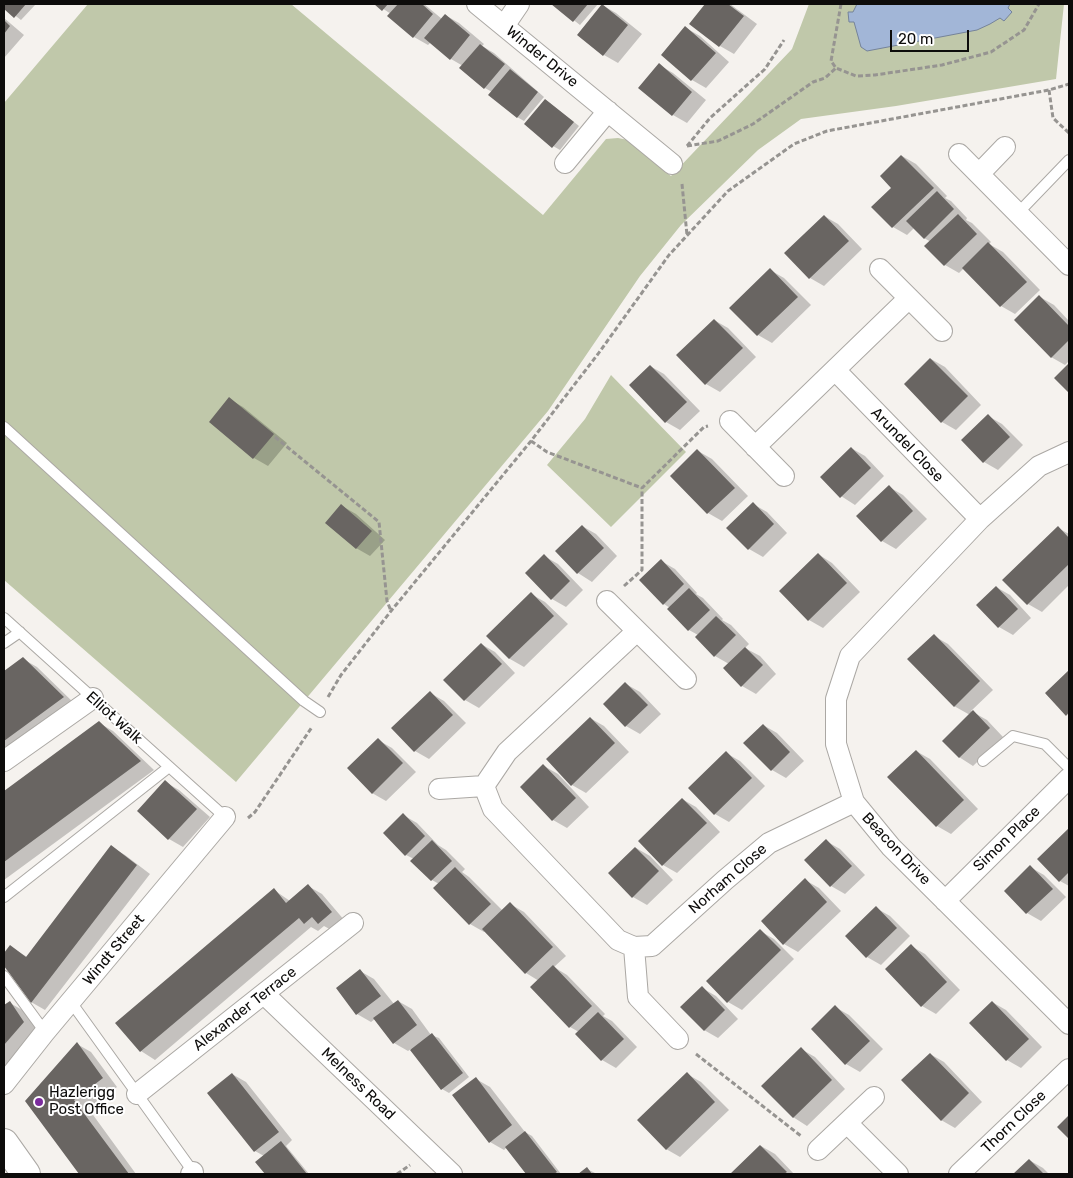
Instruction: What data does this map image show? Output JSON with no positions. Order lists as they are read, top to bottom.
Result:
{
  "streets": {
    "street": [
      "Winder Drive",
      "Arundel Close",
      "Simon Place",
      "Beacon Drive",
      "Norham Close",
      "Windt Street",
      "Alexander Terrace",
      "Melness Road",
      "Thorn Close"
    ],
    "lane": ["Elliot Walk"]
  },
  "crossings": [
    ["Arundel Close", "Beacon Drive"],
    ["Elliot Walk", "Windt Street"],
    ["Simon Place", "Beacon Drive"],
    ["Beacon Drive", "Norham Close"],
    ["Alexander Terrace", "Melness Road"]
  ],
  "places": ["Hazlerigg Post Office"],
  "scale_bar": "20 m"
}
